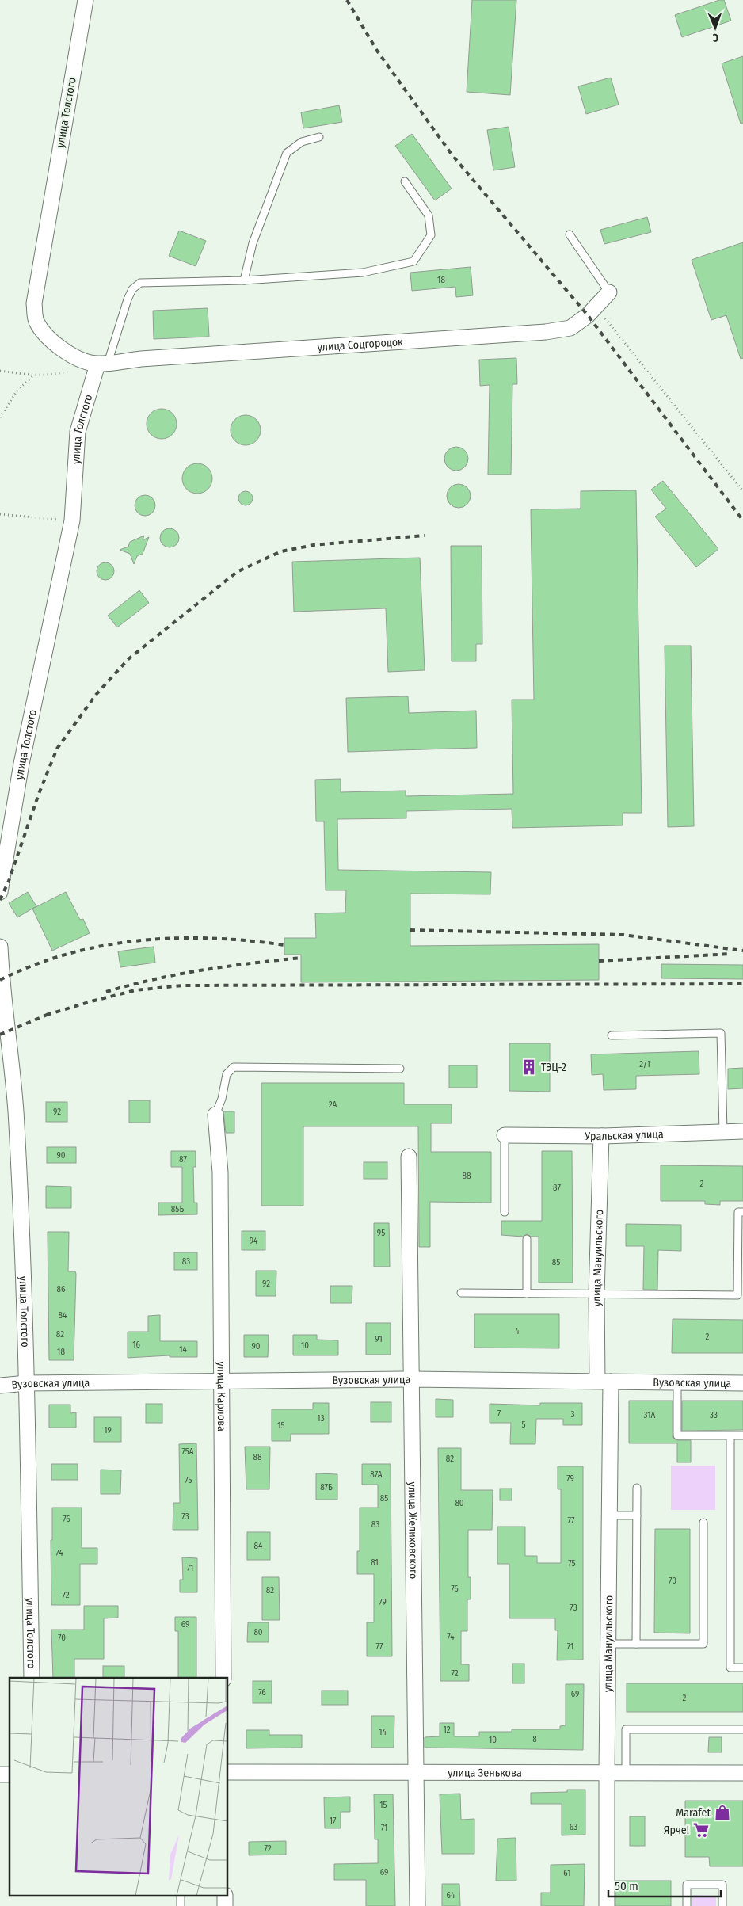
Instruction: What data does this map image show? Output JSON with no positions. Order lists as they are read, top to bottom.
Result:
{
  "streets": {
    "street": [
      "улица Толстого",
      "улица Соцгородок",
      "Уральская улица",
      "улица Мануильского",
      "Вузовская улица",
      "улица Карлова",
      "улица Желиховского",
      "улица Зенькова"
    ]
  },
  "crossings": [
    ["улица Толстого", "улица Соцгородок"],
    ["улица Толстого", "Вузовская улица"],
    ["Уральская улица", "улица Мануильского"],
    ["улица Мануильского", "Вузовская улица"],
    ["улица Мануильского", "улица Зенькова"],
    ["Вузовская улица", "улица Карлова"],
    ["Вузовская улица", "улица Желиховского"],
    ["улица Желиховского", "улица Зенькова"]
  ],
  "places": {
    "building": ["ТЭЦ-2"],
    "shop": ["Marafet"],
    "supermarket": ["Ярче!"]
  },
  "house_numbers": [
    "18",
    "2/1",
    "2А",
    "92",
    "90",
    "87",
    "88",
    "2",
    "87",
    "85Б",
    "95",
    "94",
    "83",
    "85",
    "92",
    "86",
    "84",
    "4",
    "82",
    "2",
    "91",
    "16",
    "10",
    "90",
    "14",
    "18",
    "7",
    "3",
    "31А",
    "33",
    "13",
    "5",
    "15",
    "19",
    "75А",
    "88",
    "82",
    "87А",
    "79",
    "75",
    "87Б",
    "85",
    "80",
    "73",
    "76",
    "77",
    "83",
    "84",
    "74",
    "81",
    "75",
    "71",
    "70",
    "76",
    "82",
    "72",
    "79",
    "73",
    "69",
    "80",
    "74",
    "70",
    "77",
    "71",
    "72",
    "76",
    "69",
    "2",
    "12",
    "14",
    "8",
    "10",
    "15",
    "17",
    "63",
    "71",
    "72",
    "69",
    "61",
    "64"
  ],
  "scale_bar": "50 m",
  "north": "bottom"
}
